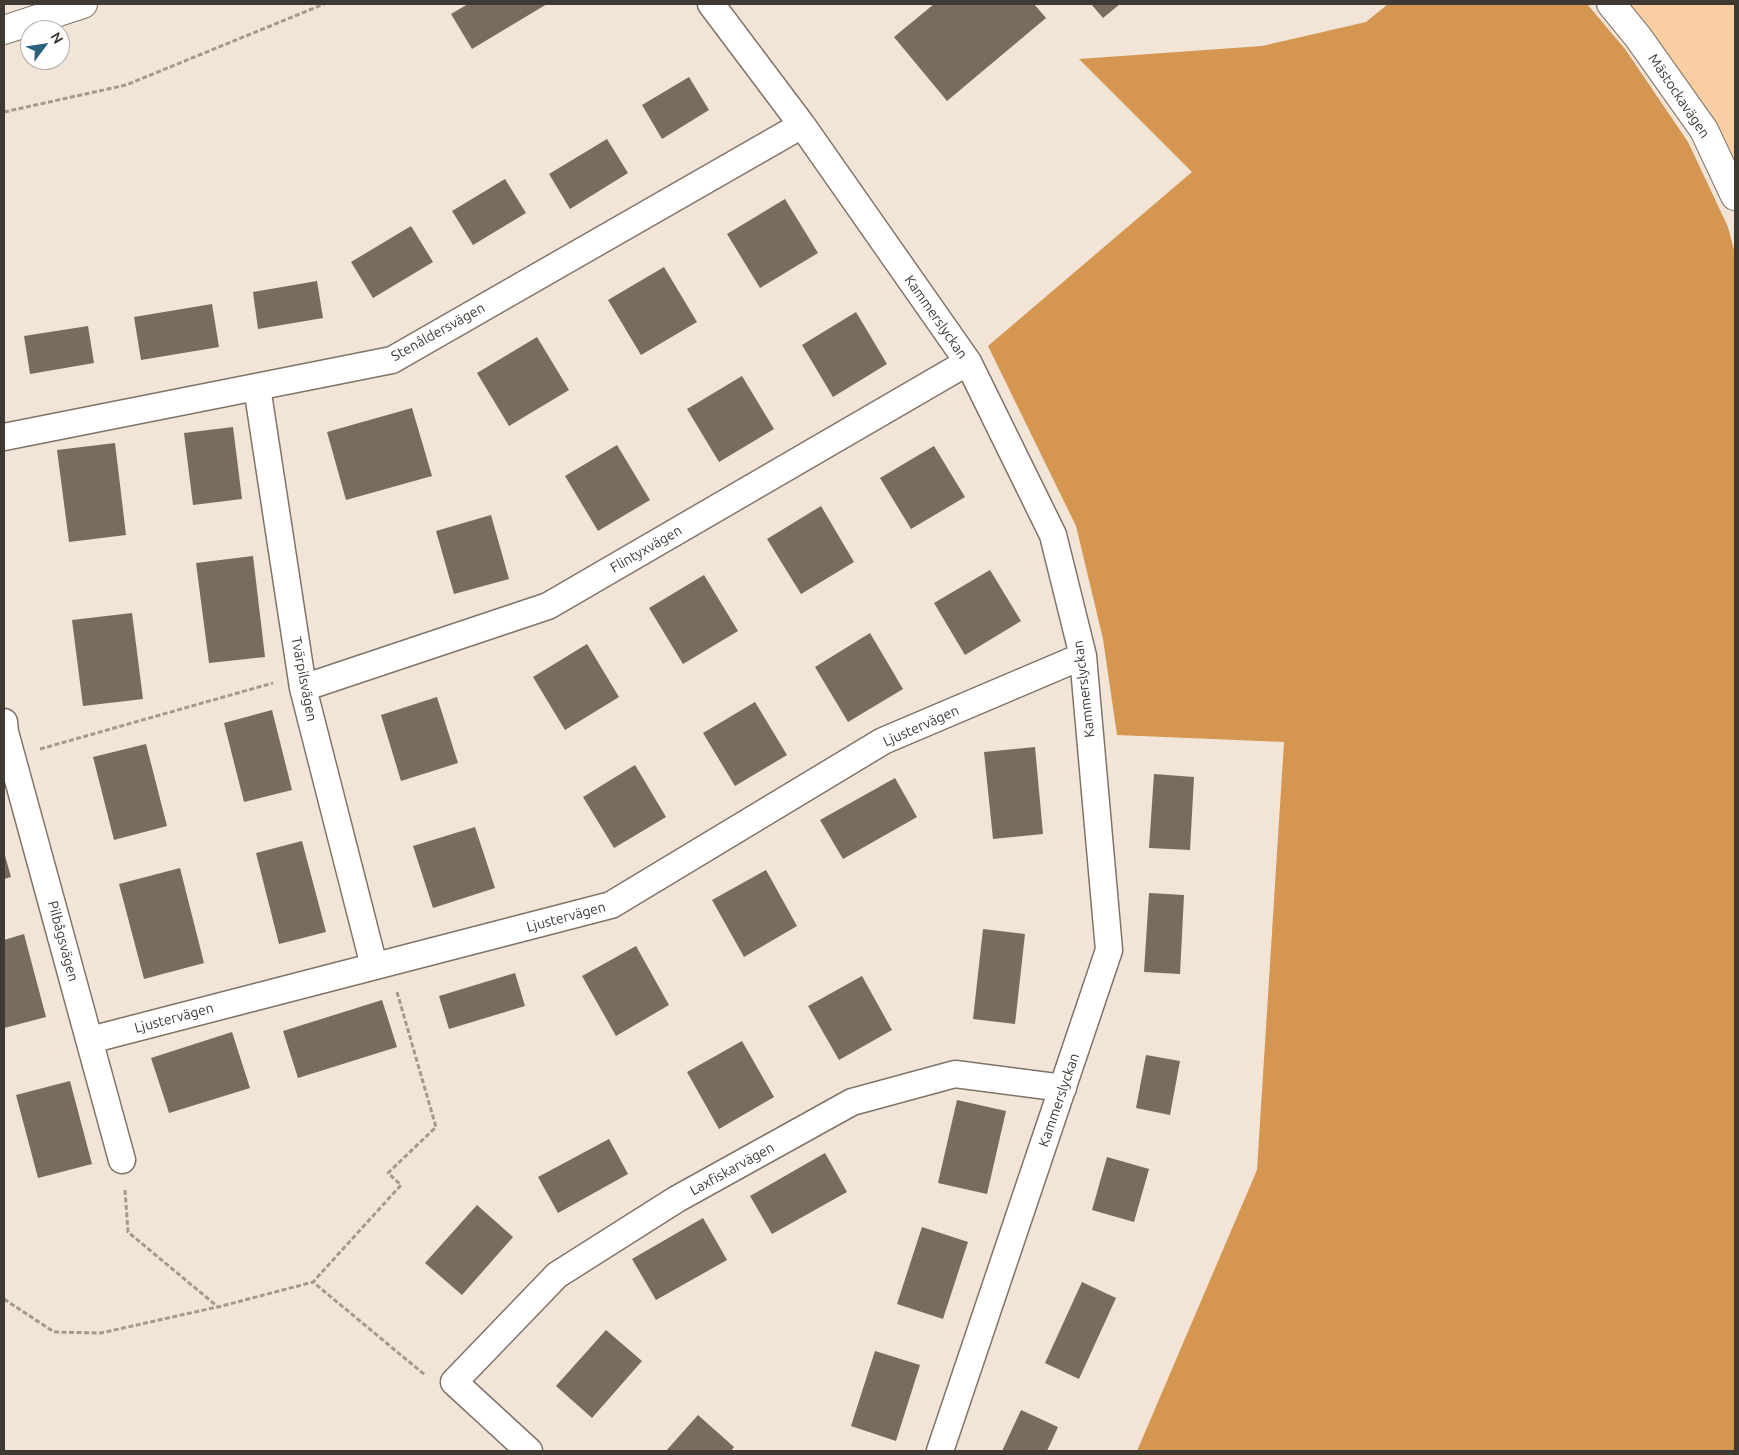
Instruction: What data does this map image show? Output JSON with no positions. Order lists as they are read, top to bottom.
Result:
{
  "streets": {
    "street": [
      "Mästockavägen",
      "Kammerslyckan",
      "Stenåldersvägen",
      "Flintyxvägen",
      "Tvärpilsvägen",
      "Ljustervägen",
      "Pilbågsvägen",
      "Laxfiskarvägen"
    ]
  },
  "crossings": [
    ["Kammerslyckan", "Stenåldersvägen"],
    ["Kammerslyckan", "Flintyxvägen"],
    ["Kammerslyckan", "Ljustervägen"],
    ["Kammerslyckan", "Laxfiskarvägen"],
    ["Stenåldersvägen", "Tvärpilsvägen"],
    ["Flintyxvägen", "Tvärpilsvägen"],
    ["Tvärpilsvägen", "Ljustervägen"],
    ["Ljustervägen", "Pilbågsvägen"]
  ],
  "north": "top right"
}
